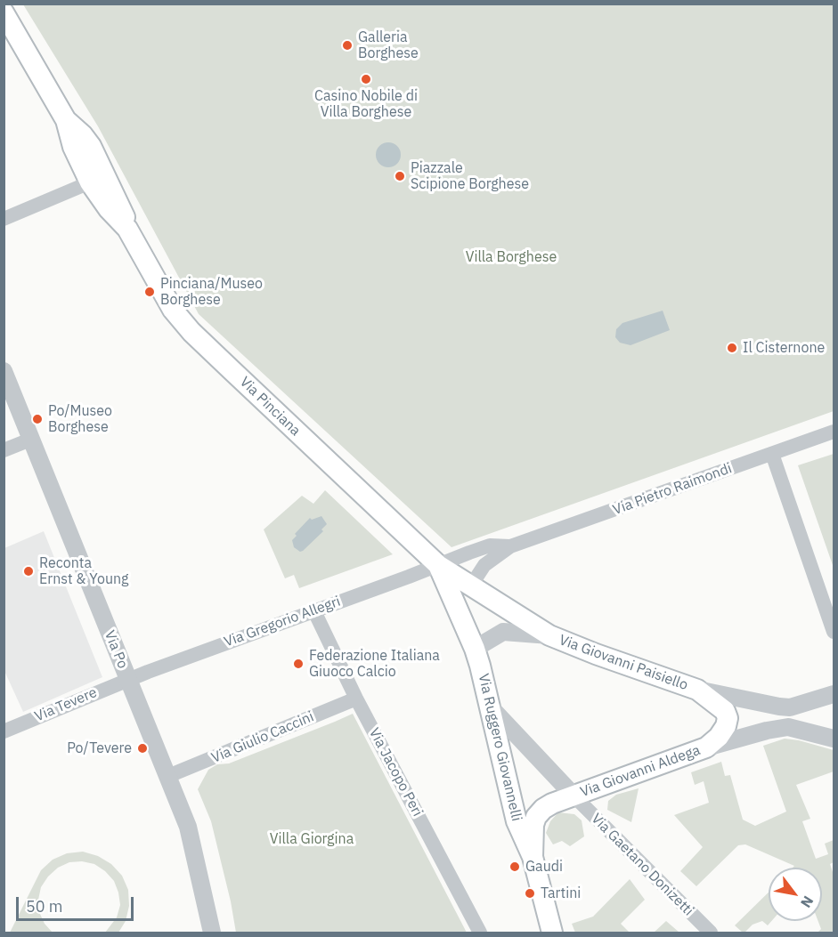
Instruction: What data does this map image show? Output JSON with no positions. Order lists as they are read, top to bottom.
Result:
{
  "streets": {
    "main road": [
      "Via Pinciana",
      "Via Giovanni Paisiello",
      "Via Ruggero Giovannelli",
      "Via Giovanni Aldega"
    ],
    "street": [
      "Via Pietro Raimondi",
      "Via Gregorio Allegri",
      "Via Po",
      "Via Tevere",
      "Via Giulio Caccini",
      "Via Jacopo Peri",
      "Via Gaetano Donizetti"
    ]
  },
  "crossings": [
    ["Via Pinciana", "Via Pietro Raimondi"],
    ["Via Pinciana", "Via Gregorio Allegri"],
    ["Via Pinciana", "Via Giovanni Paisiello"],
    ["Via Pinciana", "Via Ruggero Giovannelli"],
    ["Via Pietro Raimondi", "Via Gregorio Allegri"],
    ["Via Pietro Raimondi", "Via Giovanni Paisiello"],
    ["Via Pietro Raimondi", "Via Ruggero Giovannelli"],
    ["Via Gregorio Allegri", "Via Po"],
    ["Via Gregorio Allegri", "Via Giovanni Paisiello"],
    ["Via Gregorio Allegri", "Via Tevere"],
    ["Via Gregorio Allegri", "Via Ruggero Giovannelli"],
    ["Via Gregorio Allegri", "Via Jacopo Peri"],
    ["Via Po", "Via Tevere"],
    ["Via Po", "Via Giulio Caccini"],
    ["Via Giovanni Paisiello", "Via Ruggero Giovannelli"],
    ["Via Giovanni Paisiello", "Via Giovanni Aldega"],
    ["Via Giulio Caccini", "Via Jacopo Peri"],
    ["Via Ruggero Giovannelli", "Via Giovanni Aldega"],
    ["Via Giovanni Aldega", "Via Gaetano Donizetti"]
  ],
  "parks": ["Villa Borghese", "Villa Giorgina"],
  "places": [
    "Galleria Borghese",
    "Casino Nobile di Villa Borghese",
    "Piazzale Scipione Borghese",
    "Pinciana/Museo Borghese",
    "Il Cisternone",
    "Po/Museo Borghese",
    "Reconta Ernst & Young",
    "Federazione Italiana Giuoco Calcio",
    "Po/Tevere",
    "Gaudi",
    "Tartini"
  ],
  "scale_bar": "50 m",
  "north": "bottom right"
}
